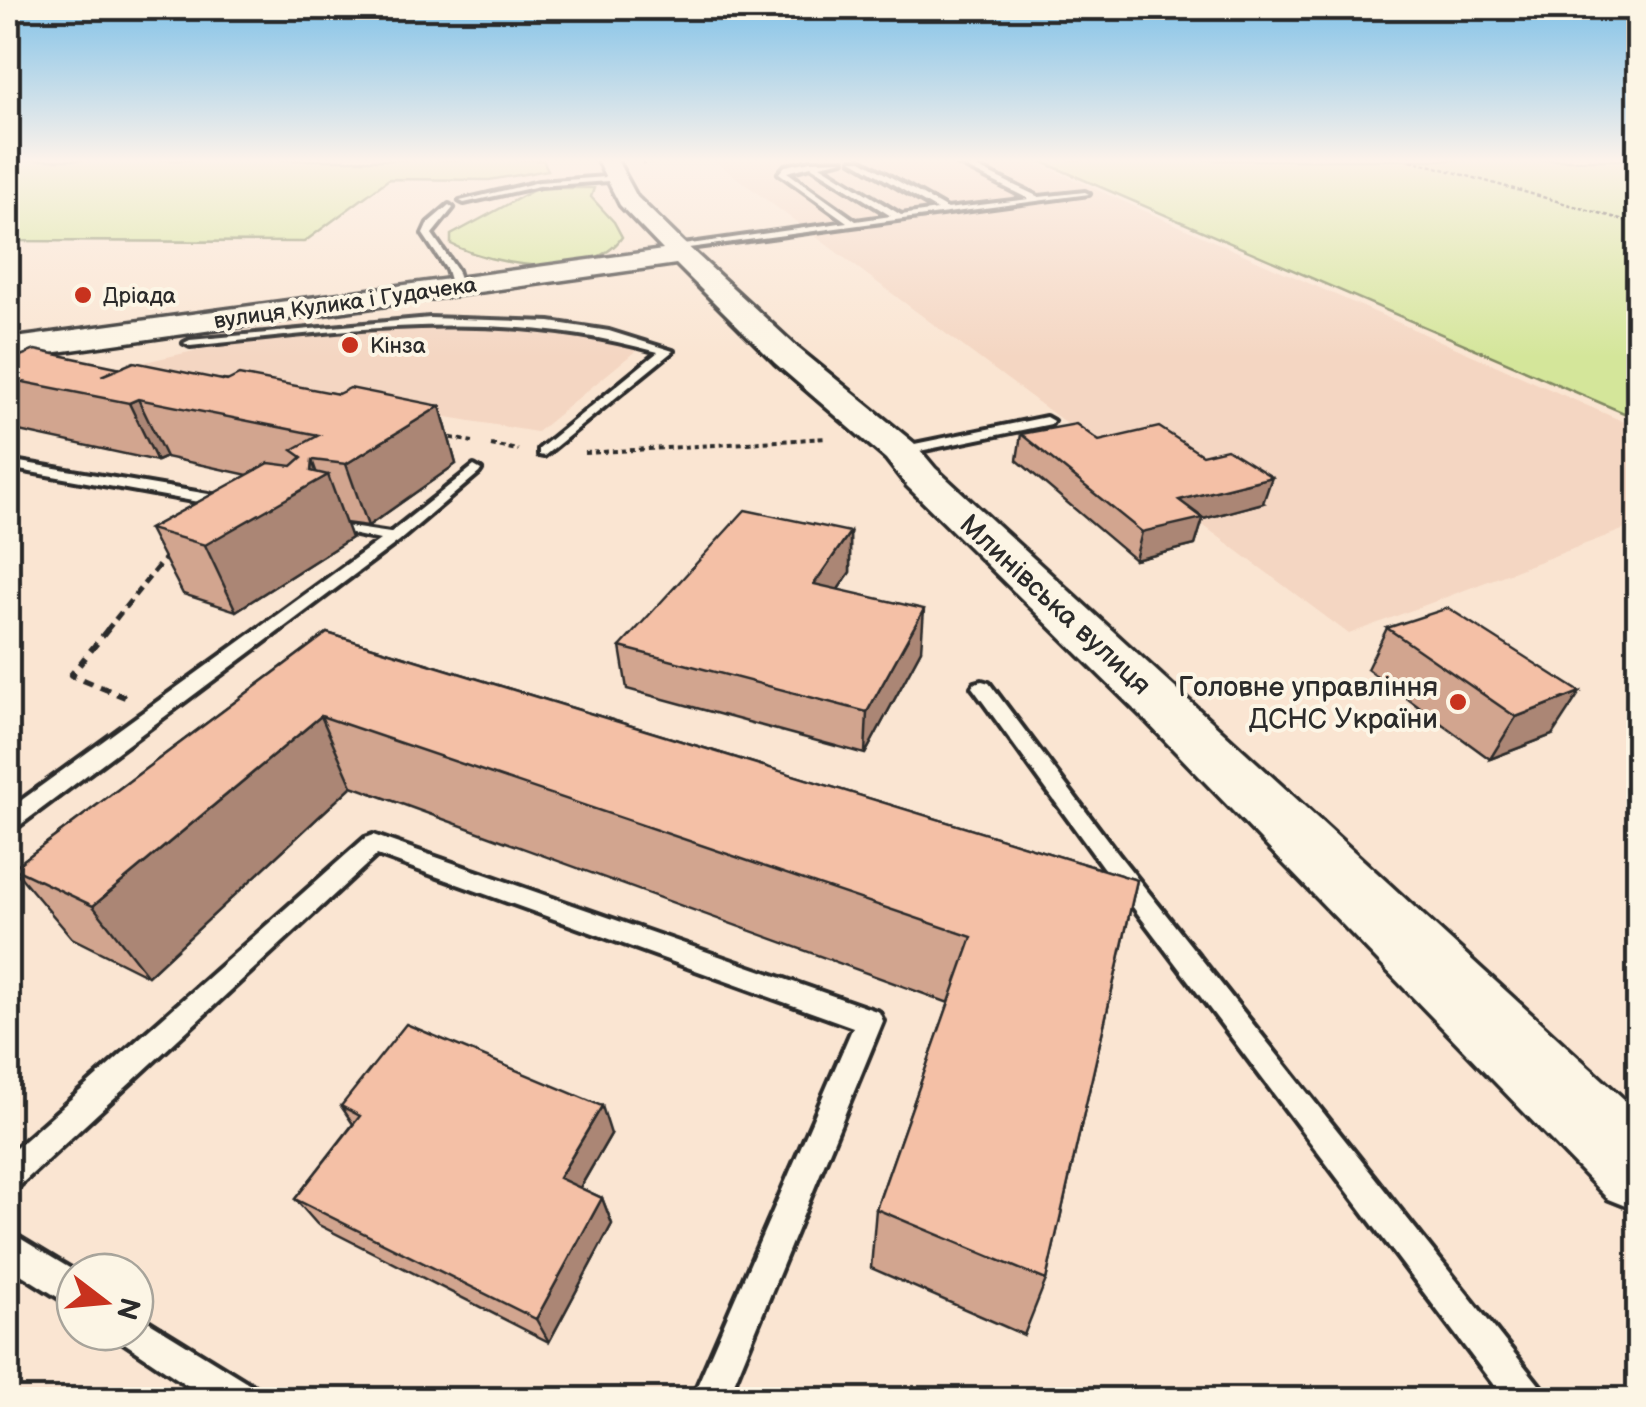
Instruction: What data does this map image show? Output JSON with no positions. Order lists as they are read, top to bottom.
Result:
{
  "streets": {
    "main road": ["вулиця Кулика і Гудачека", "Млинівська вулиця"]
  },
  "crossings": [
    ["вулиця Кулика і Гудачека", "Млинівська вулиця"]
  ],
  "places": ["Дріада", "Кінза", "Головне управління ДСНС України"],
  "north": "right"
}
